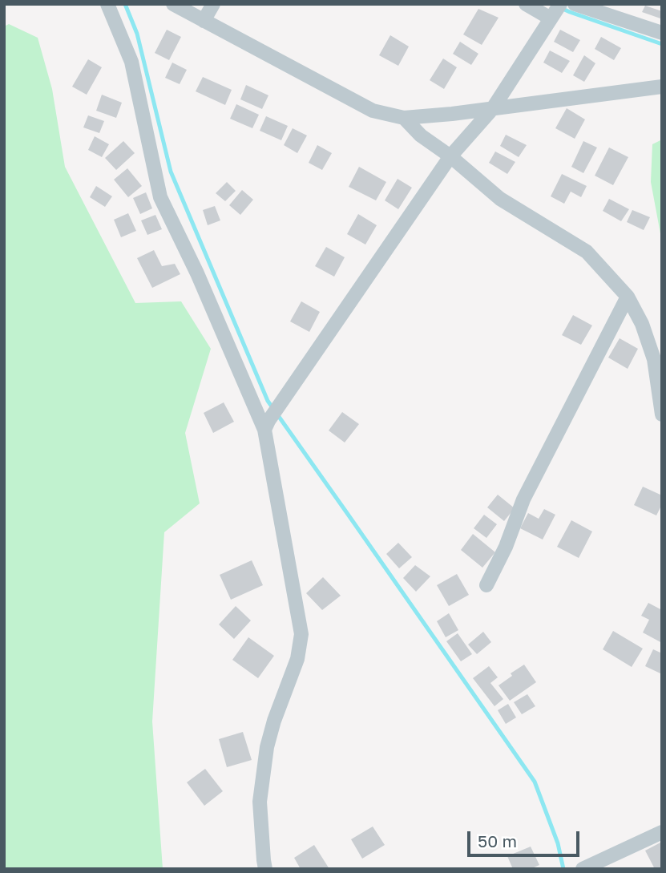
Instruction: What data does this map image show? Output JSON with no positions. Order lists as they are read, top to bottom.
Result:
{
  "scale_bar": "50 m"
}
